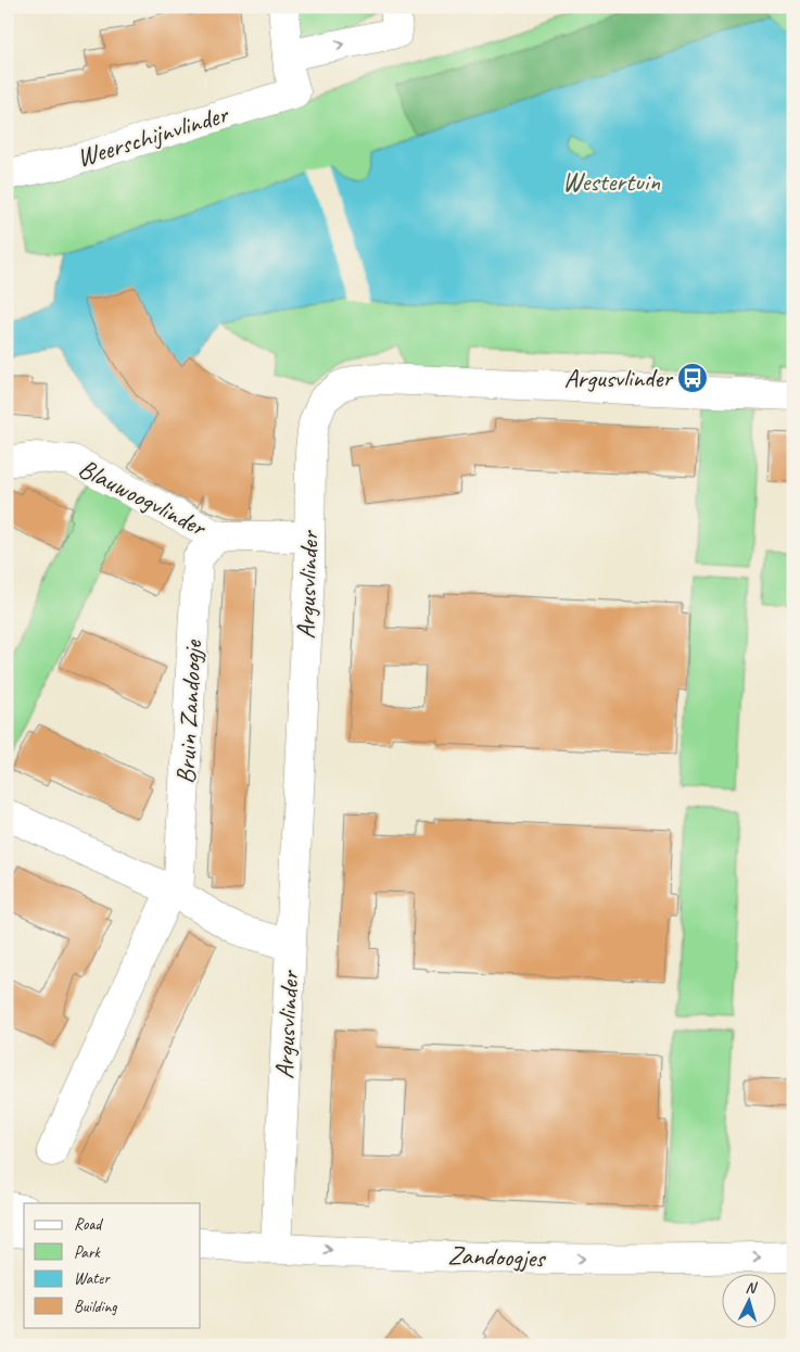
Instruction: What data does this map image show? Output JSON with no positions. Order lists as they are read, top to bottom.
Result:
{
  "streets": {
    "street": [
      "Weerschijnvlinder",
      "Blauwoogvlinder",
      "Argusvlinder",
      "Bruin Zandoogje",
      "Zandoogjes"
    ]
  },
  "crossings": [
    ["Blauwoogvlinder", "Argusvlinder"],
    ["Blauwoogvlinder", "Bruin Zandoogje"],
    ["Argusvlinder", "Zandoogjes"]
  ],
  "one_way": ["Zandoogjes"],
  "parks": ["Westertuin"],
  "places": {
    "bus stop": ["Argusvlinder"]
  },
  "legend": [
    "Road",
    "Park",
    "Water",
    "Building"
  ],
  "north": "top"
}
